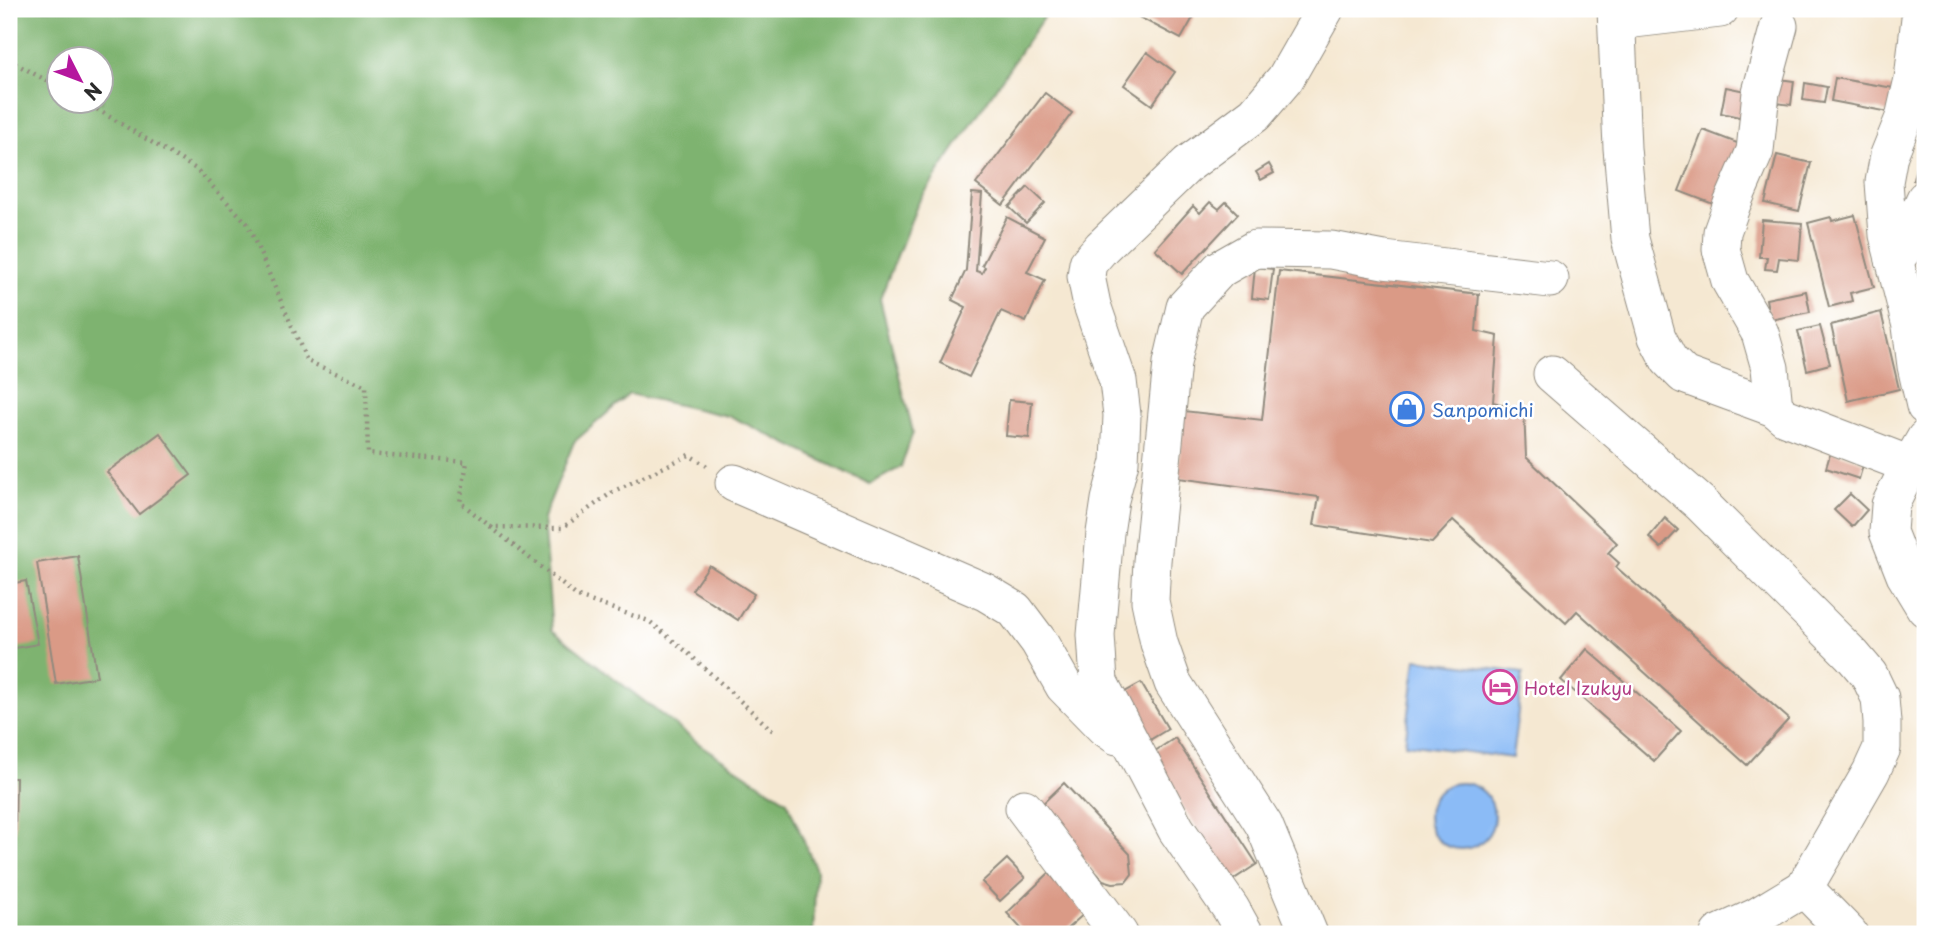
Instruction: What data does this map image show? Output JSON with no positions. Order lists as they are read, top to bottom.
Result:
{
  "places": {
    "shop": ["Sanpomichi"],
    "hotel": ["Hotel Izukyu"]
  },
  "north": "bottom right"
}
